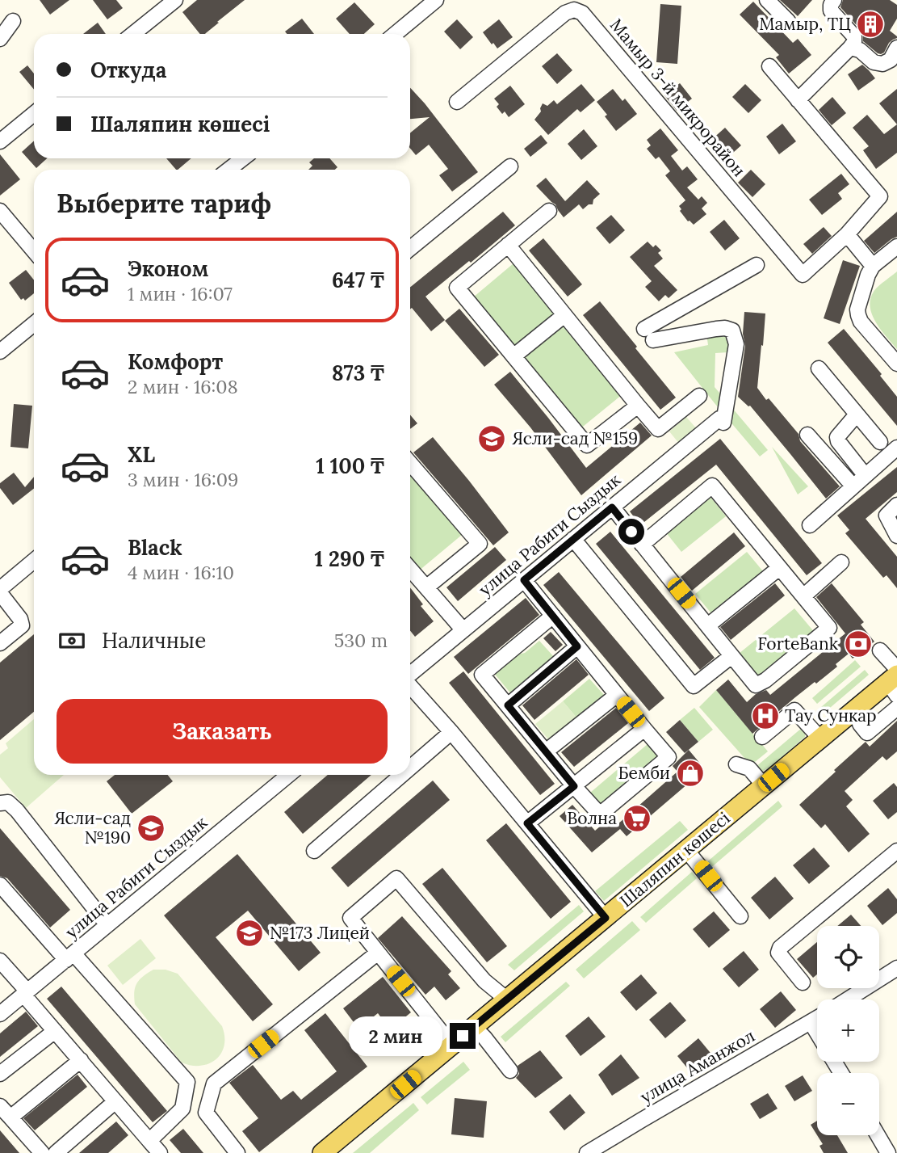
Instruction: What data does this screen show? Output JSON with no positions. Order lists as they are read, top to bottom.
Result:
{
  "streets": {
    "main road": ["Шаляпин көшесі"],
    "street": ["Мамыр 3-й микрорайон", "улица Рабиги Сыздык", "улица Аманжол"]
  },
  "places": {
    "building": ["Мамыр, ТЦ"],
    "school or university": ["Ясли-сад №159", "Ясли-сад №190", "№173 Лицей"],
    "bank": ["ForteBank"],
    "hospital": ["Тау Сункар"],
    "shop": ["Бемби"],
    "supermarket": ["Волна"]
  },
  "page": {
    "banner": ["Откуда", "Шаляпин көшесі"],
    "heading": "Выберите тариф",
    "list": [
      {
        "name": "Эконом",
        "note": "1 мин · 16:07",
        "value": "647 ₸"
      },
      {
        "name": "Комфорт",
        "note": "2 мин · 16:08",
        "value": "873 ₸"
      },
      {
        "name": "XL",
        "note": "3 мин · 16:09",
        "value": "1 100 ₸"
      },
      {
        "name": "Black",
        "note": "4 мин · 16:10",
        "value": "1 290 ₸"
      }
    ],
    "pay": ["Наличные", "530 m"],
    "buttons": "Заказать",
    "map_buttons": ["+", "−"],
    "bubble": "2 мин"
  }
}
